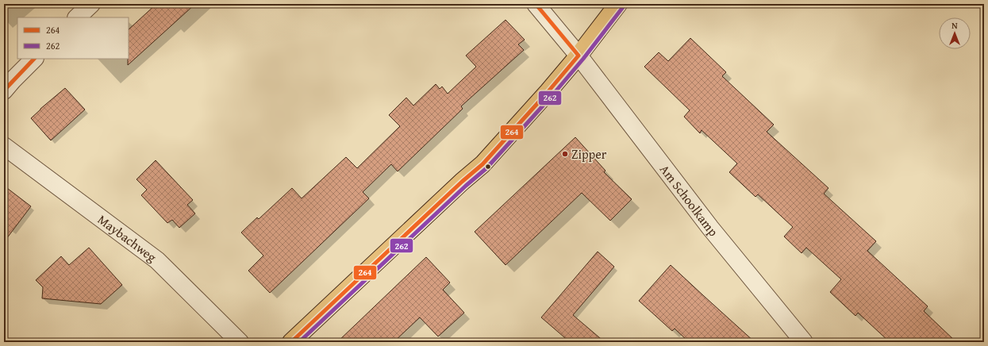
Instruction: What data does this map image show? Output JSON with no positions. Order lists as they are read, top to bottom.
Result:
{
  "streets": {
    "street": ["Am Schoolkamp", "Maybachweg"]
  },
  "places": ["Zipper"],
  "lines": ["transit line 264", "transit line 262"],
  "legend": ["264", "262"],
  "north": "top"
}
